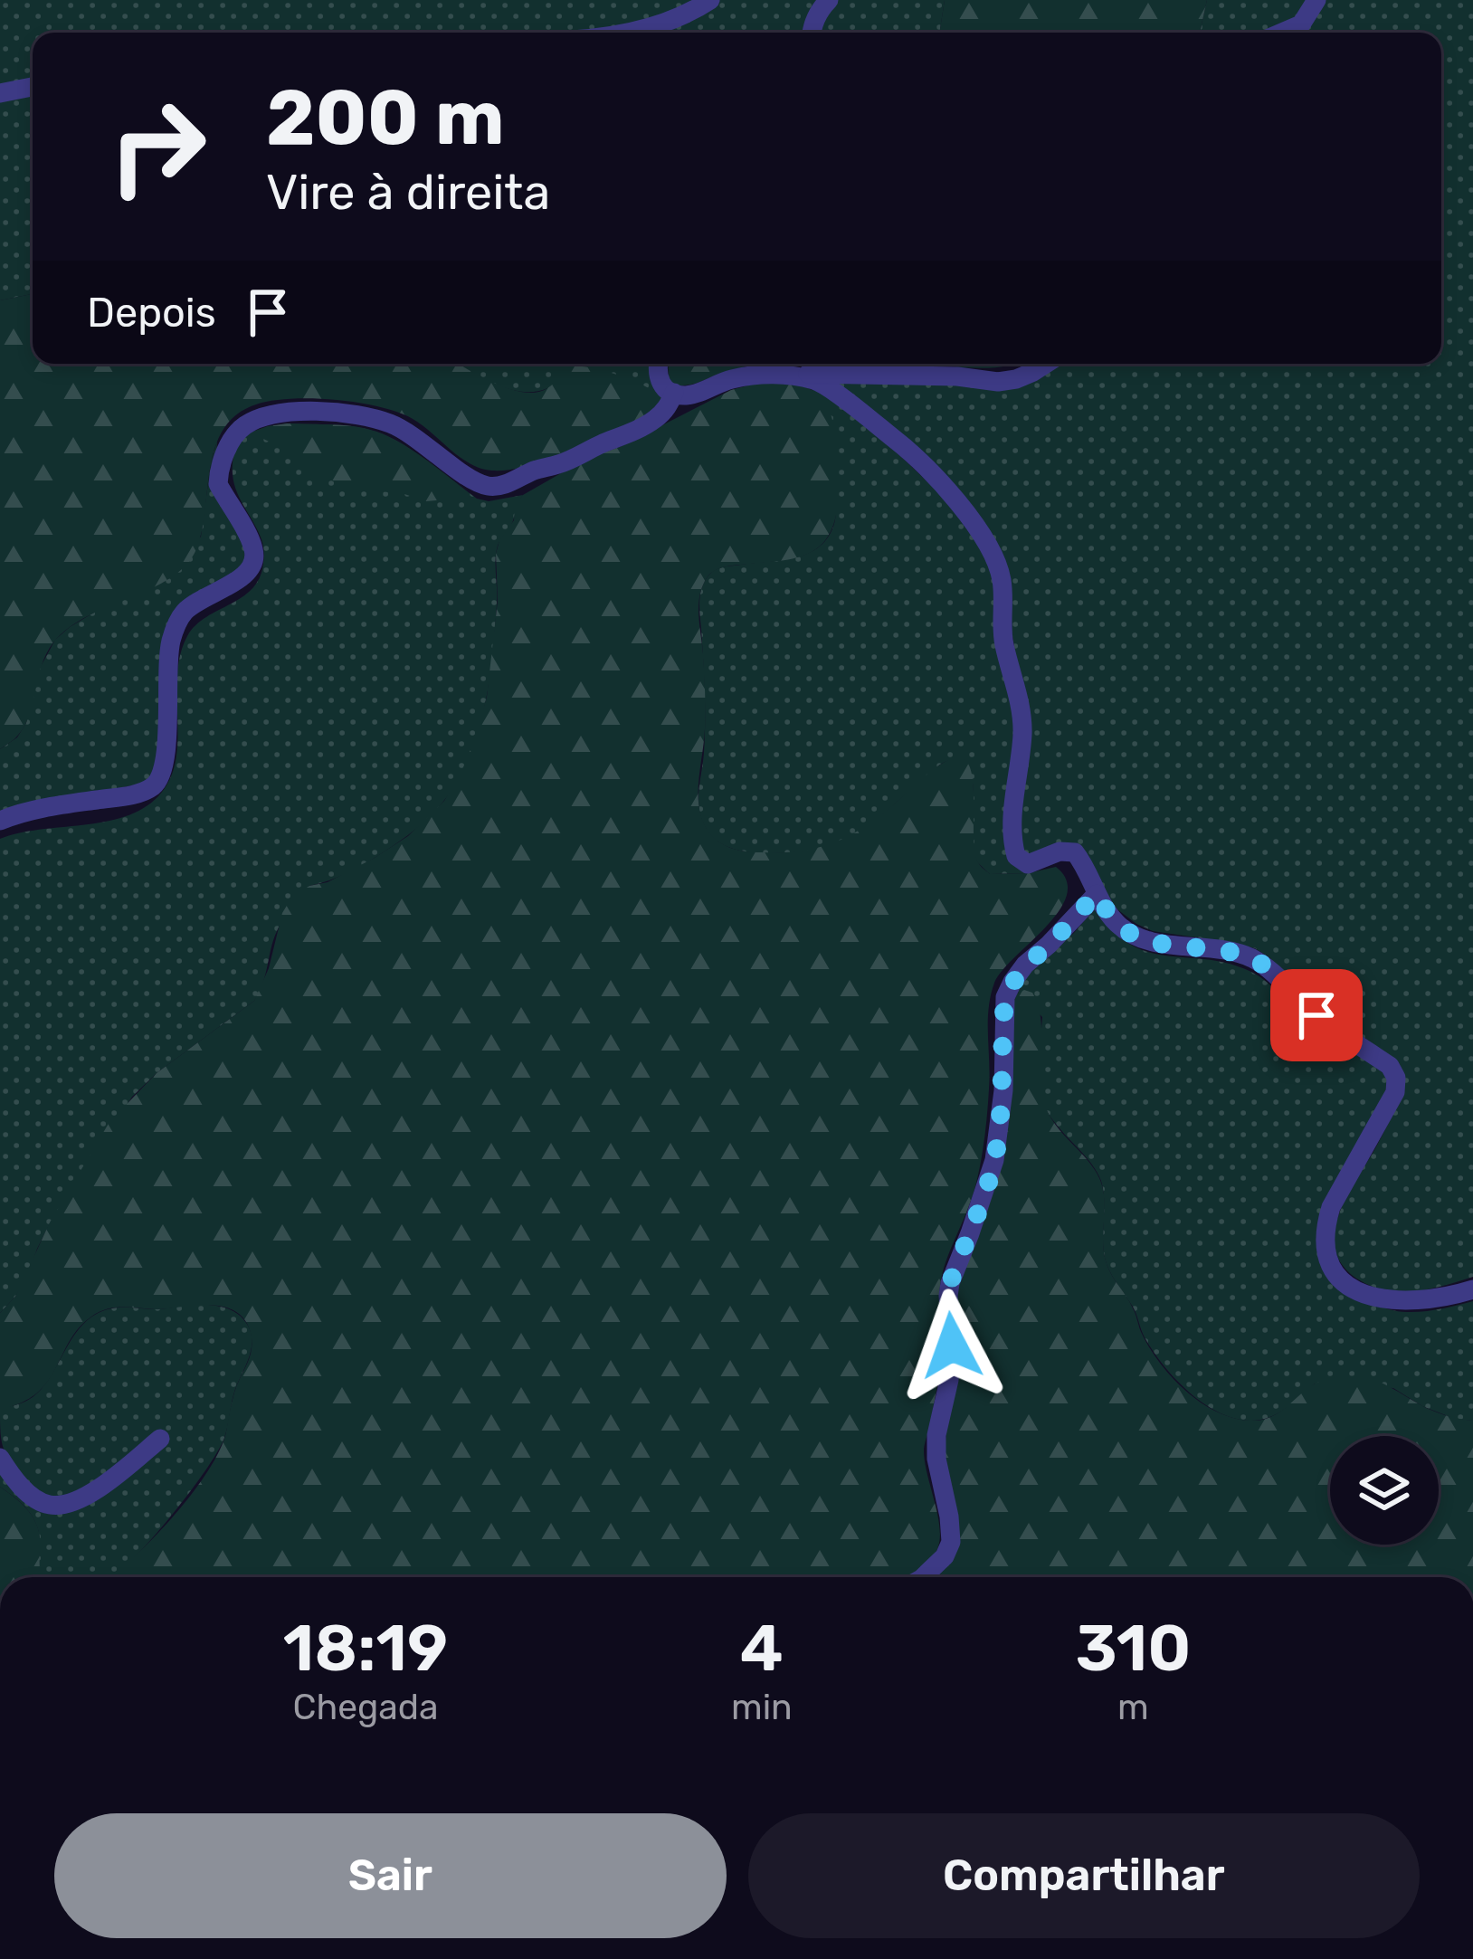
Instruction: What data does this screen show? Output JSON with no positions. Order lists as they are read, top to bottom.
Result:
{
  "page": {
    "turn": ["200 m", "Vire à direita"],
    "then": "Depois",
    "eta": [
      "18:19",
      "Chegada",
      "4",
      "min",
      "310",
      "m"
    ],
    "buttons": ["Sair", "Compartilhar"]
  }
}
